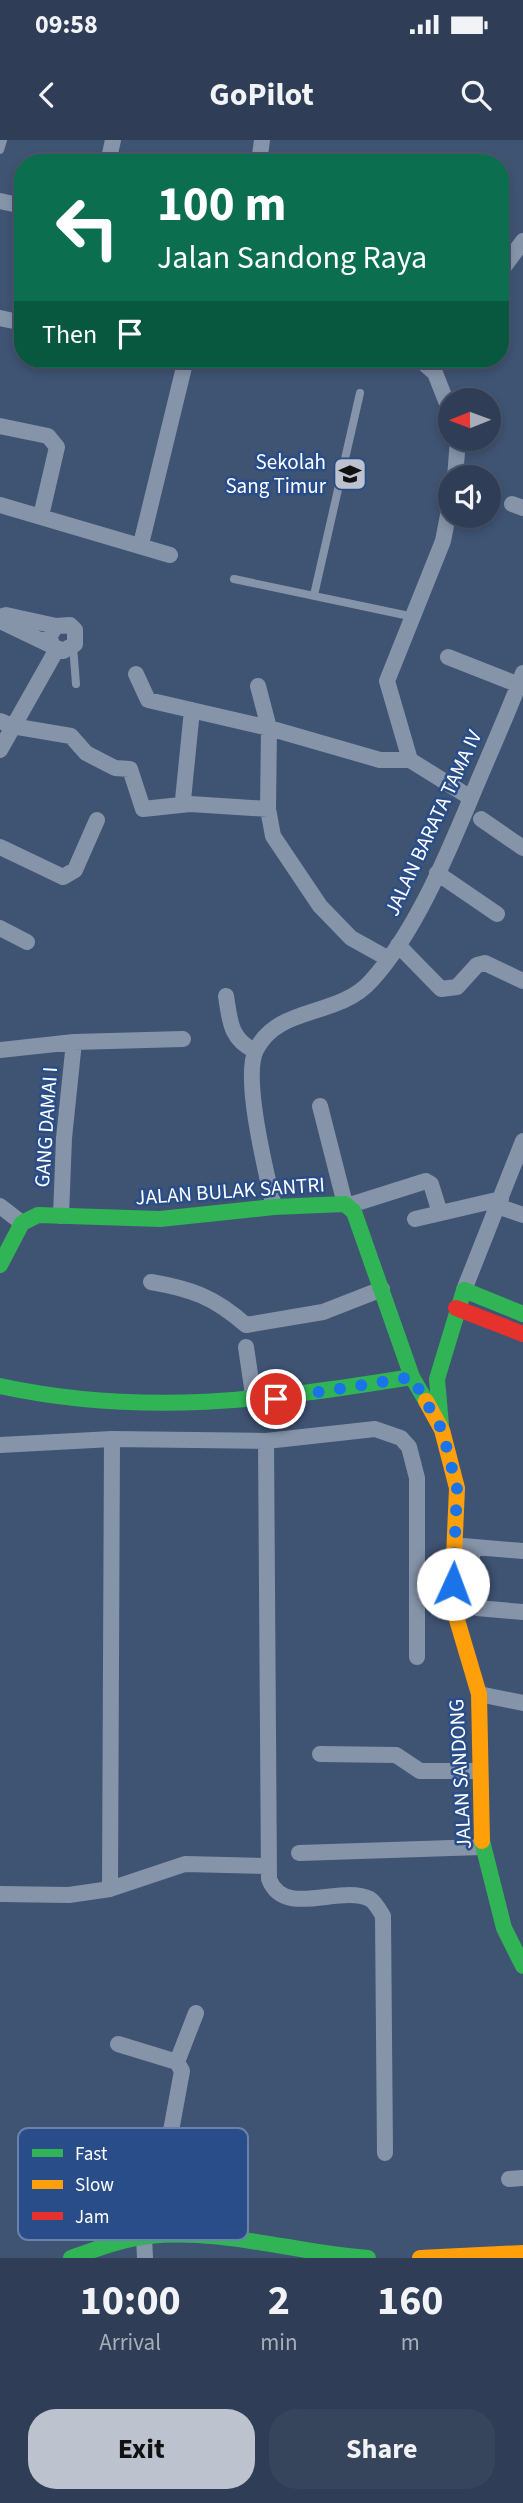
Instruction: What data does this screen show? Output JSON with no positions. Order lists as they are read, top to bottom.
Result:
{
  "streets": {
    "street": [
      "JALAN BARATA TAMA IV",
      "GANG DAMAI I",
      "JALAN BULAK SANTRI",
      "JALAN SANDONG"
    ]
  },
  "crossings": [
    ["GANG DAMAI I", "JALAN BULAK SANTRI"],
    ["JALAN BULAK SANTRI", "JALAN SANDONG"]
  ],
  "places": {
    "school or university": ["Sekolah Sang Timur"]
  },
  "legend": ["Fast", "Slow", "Jam"],
  "north": "left",
  "page": {
    "status": "09:58",
    "header": "GoPilot",
    "turn": ["100 m", "Jalan Sandong Raya"],
    "then": "Then",
    "eta": [
      "10:00",
      "Arrival",
      "2",
      "min",
      "160",
      "m"
    ],
    "buttons": ["Exit", "Share"]
  }
}
